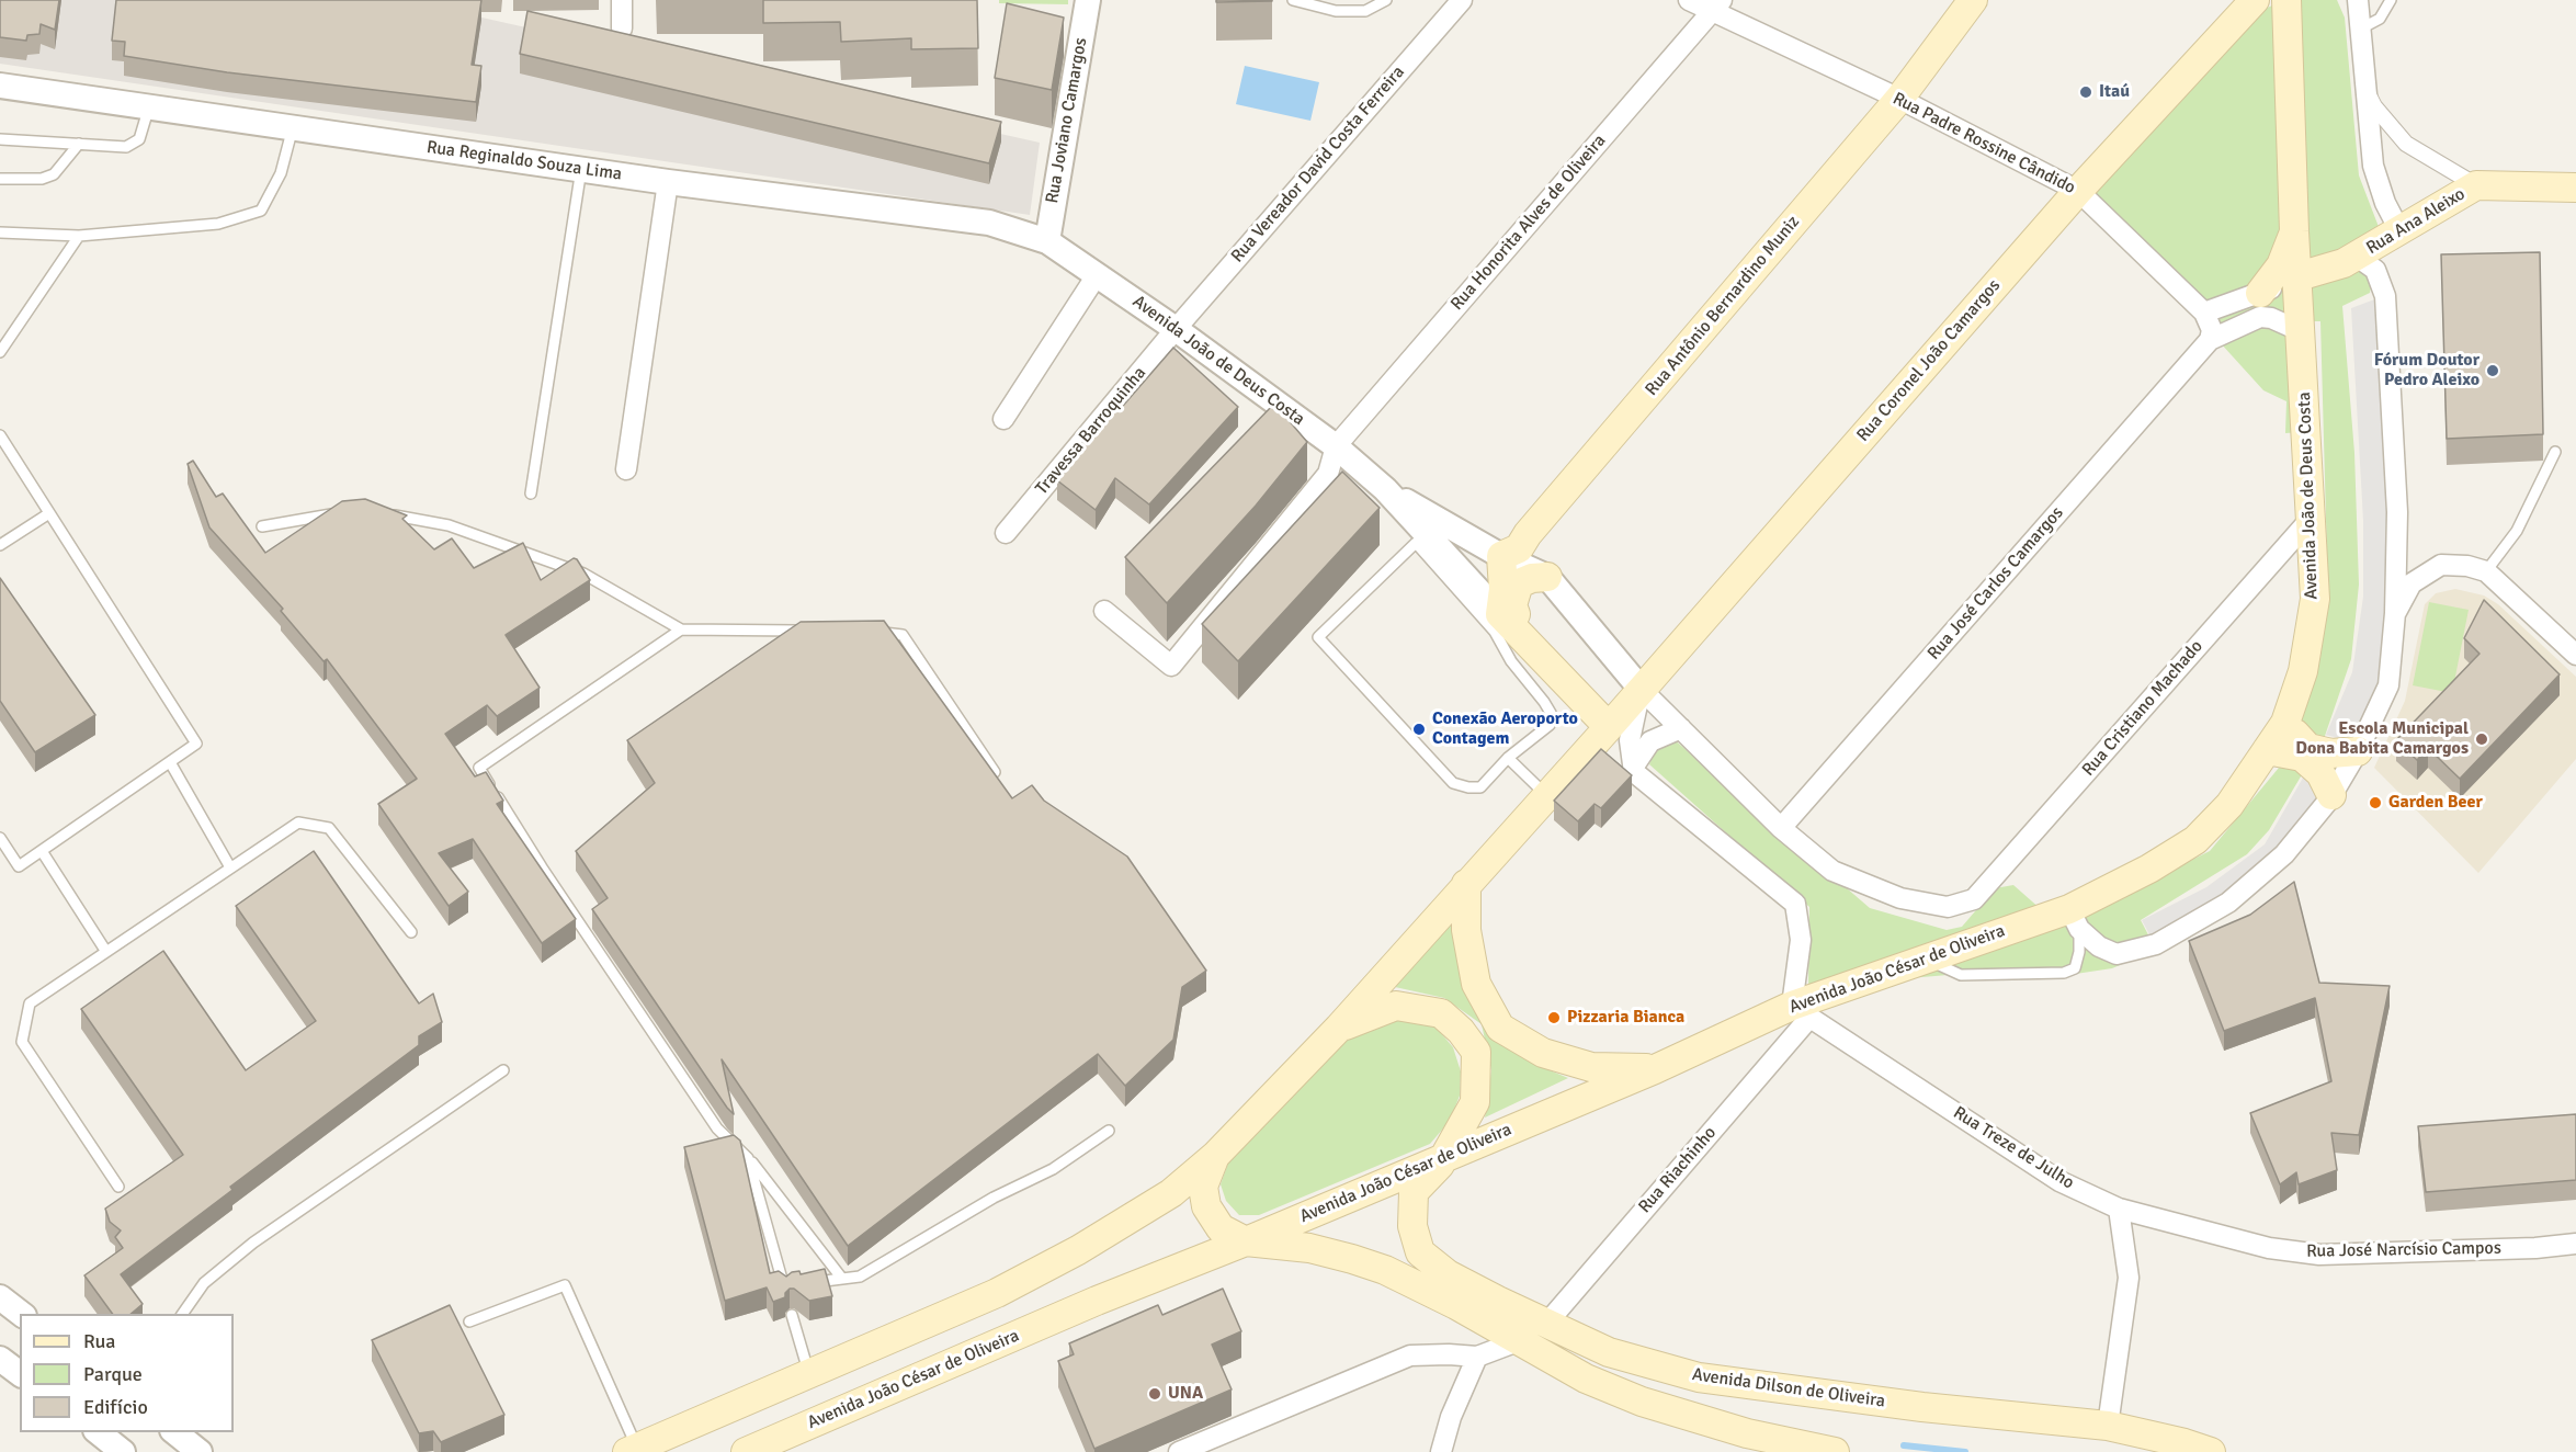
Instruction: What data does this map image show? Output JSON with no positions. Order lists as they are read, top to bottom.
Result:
{
  "streets": {
    "main road": [
      "Rua Ana Aleixo",
      "Rua Antônio Bernardino Muniz",
      "Avenida João de Deus Costa",
      "Rua Coronel João Camargos",
      "Avenida João César de Oliveira",
      "Avenida Dilson de Oliveira"
    ],
    "street": [
      "Rua Joviano Camargos",
      "Rua Padre Rossine Cândido",
      "Rua Reginaldo Souza Lima",
      "Rua Vereador David Costa Ferreira",
      "Rua Honorita Alves de Oliveira",
      "Travessa Barroquinha",
      "Rua José Carlos Camargos",
      "Rua Cristiano Machado",
      "Rua Treze de Julho",
      "Rua Riachinho",
      "Rua José Narcísio Campos"
    ]
  },
  "crossings": [
    ["Rua Joviano Camargos", "Rua Reginaldo Souza Lima"],
    ["Rua Joviano Camargos", "Avenida João de Deus Costa"],
    ["Rua Padre Rossine Cândido", "Rua Honorita Alves de Oliveira"],
    ["Rua Padre Rossine Cândido", "Rua Antônio Bernardino Muniz"],
    ["Rua Padre Rossine Cândido", "Rua Coronel João Camargos"],
    ["Rua Reginaldo Souza Lima", "Avenida João de Deus Costa"],
    ["Rua Vereador David Costa Ferreira", "Avenida João de Deus Costa"],
    ["Rua Vereador David Costa Ferreira", "Travessa Barroquinha"],
    ["Rua Ana Aleixo", "Avenida João de Deus Costa"],
    ["Rua Honorita Alves de Oliveira", "Avenida João de Deus Costa"],
    ["Rua Antônio Bernardino Muniz", "Avenida João de Deus Costa"],
    ["Avenida João de Deus Costa", "Rua Coronel João Camargos"],
    ["Avenida João de Deus Costa", "Travessa Barroquinha"],
    ["Avenida João de Deus Costa", "Rua José Carlos Camargos"],
    ["Avenida João de Deus Costa", "Rua Cristiano Machado"],
    ["Avenida João de Deus Costa", "Avenida João César de Oliveira"],
    ["Avenida João César de Oliveira", "Rua Treze de Julho"],
    ["Avenida João César de Oliveira", "Rua Riachinho"],
    ["Avenida João César de Oliveira", "Avenida Dilson de Oliveira"],
    ["Rua Treze de Julho", "Rua Riachinho"],
    ["Rua Treze de Julho", "Rua José Narcísio Campos"],
    ["Rua Riachinho", "Avenida Dilson de Oliveira"]
  ],
  "places": [
    "Itaú",
    "Fórum Doutor Pedro Aleixo",
    "Conexão Aeroporto Contagem",
    "Escola Municipal Dona Babita Camargos",
    "Garden Beer",
    "Pizzaria Bianca",
    "UNA"
  ],
  "legend": ["Rua", "Parque", "Edifício"]
}
